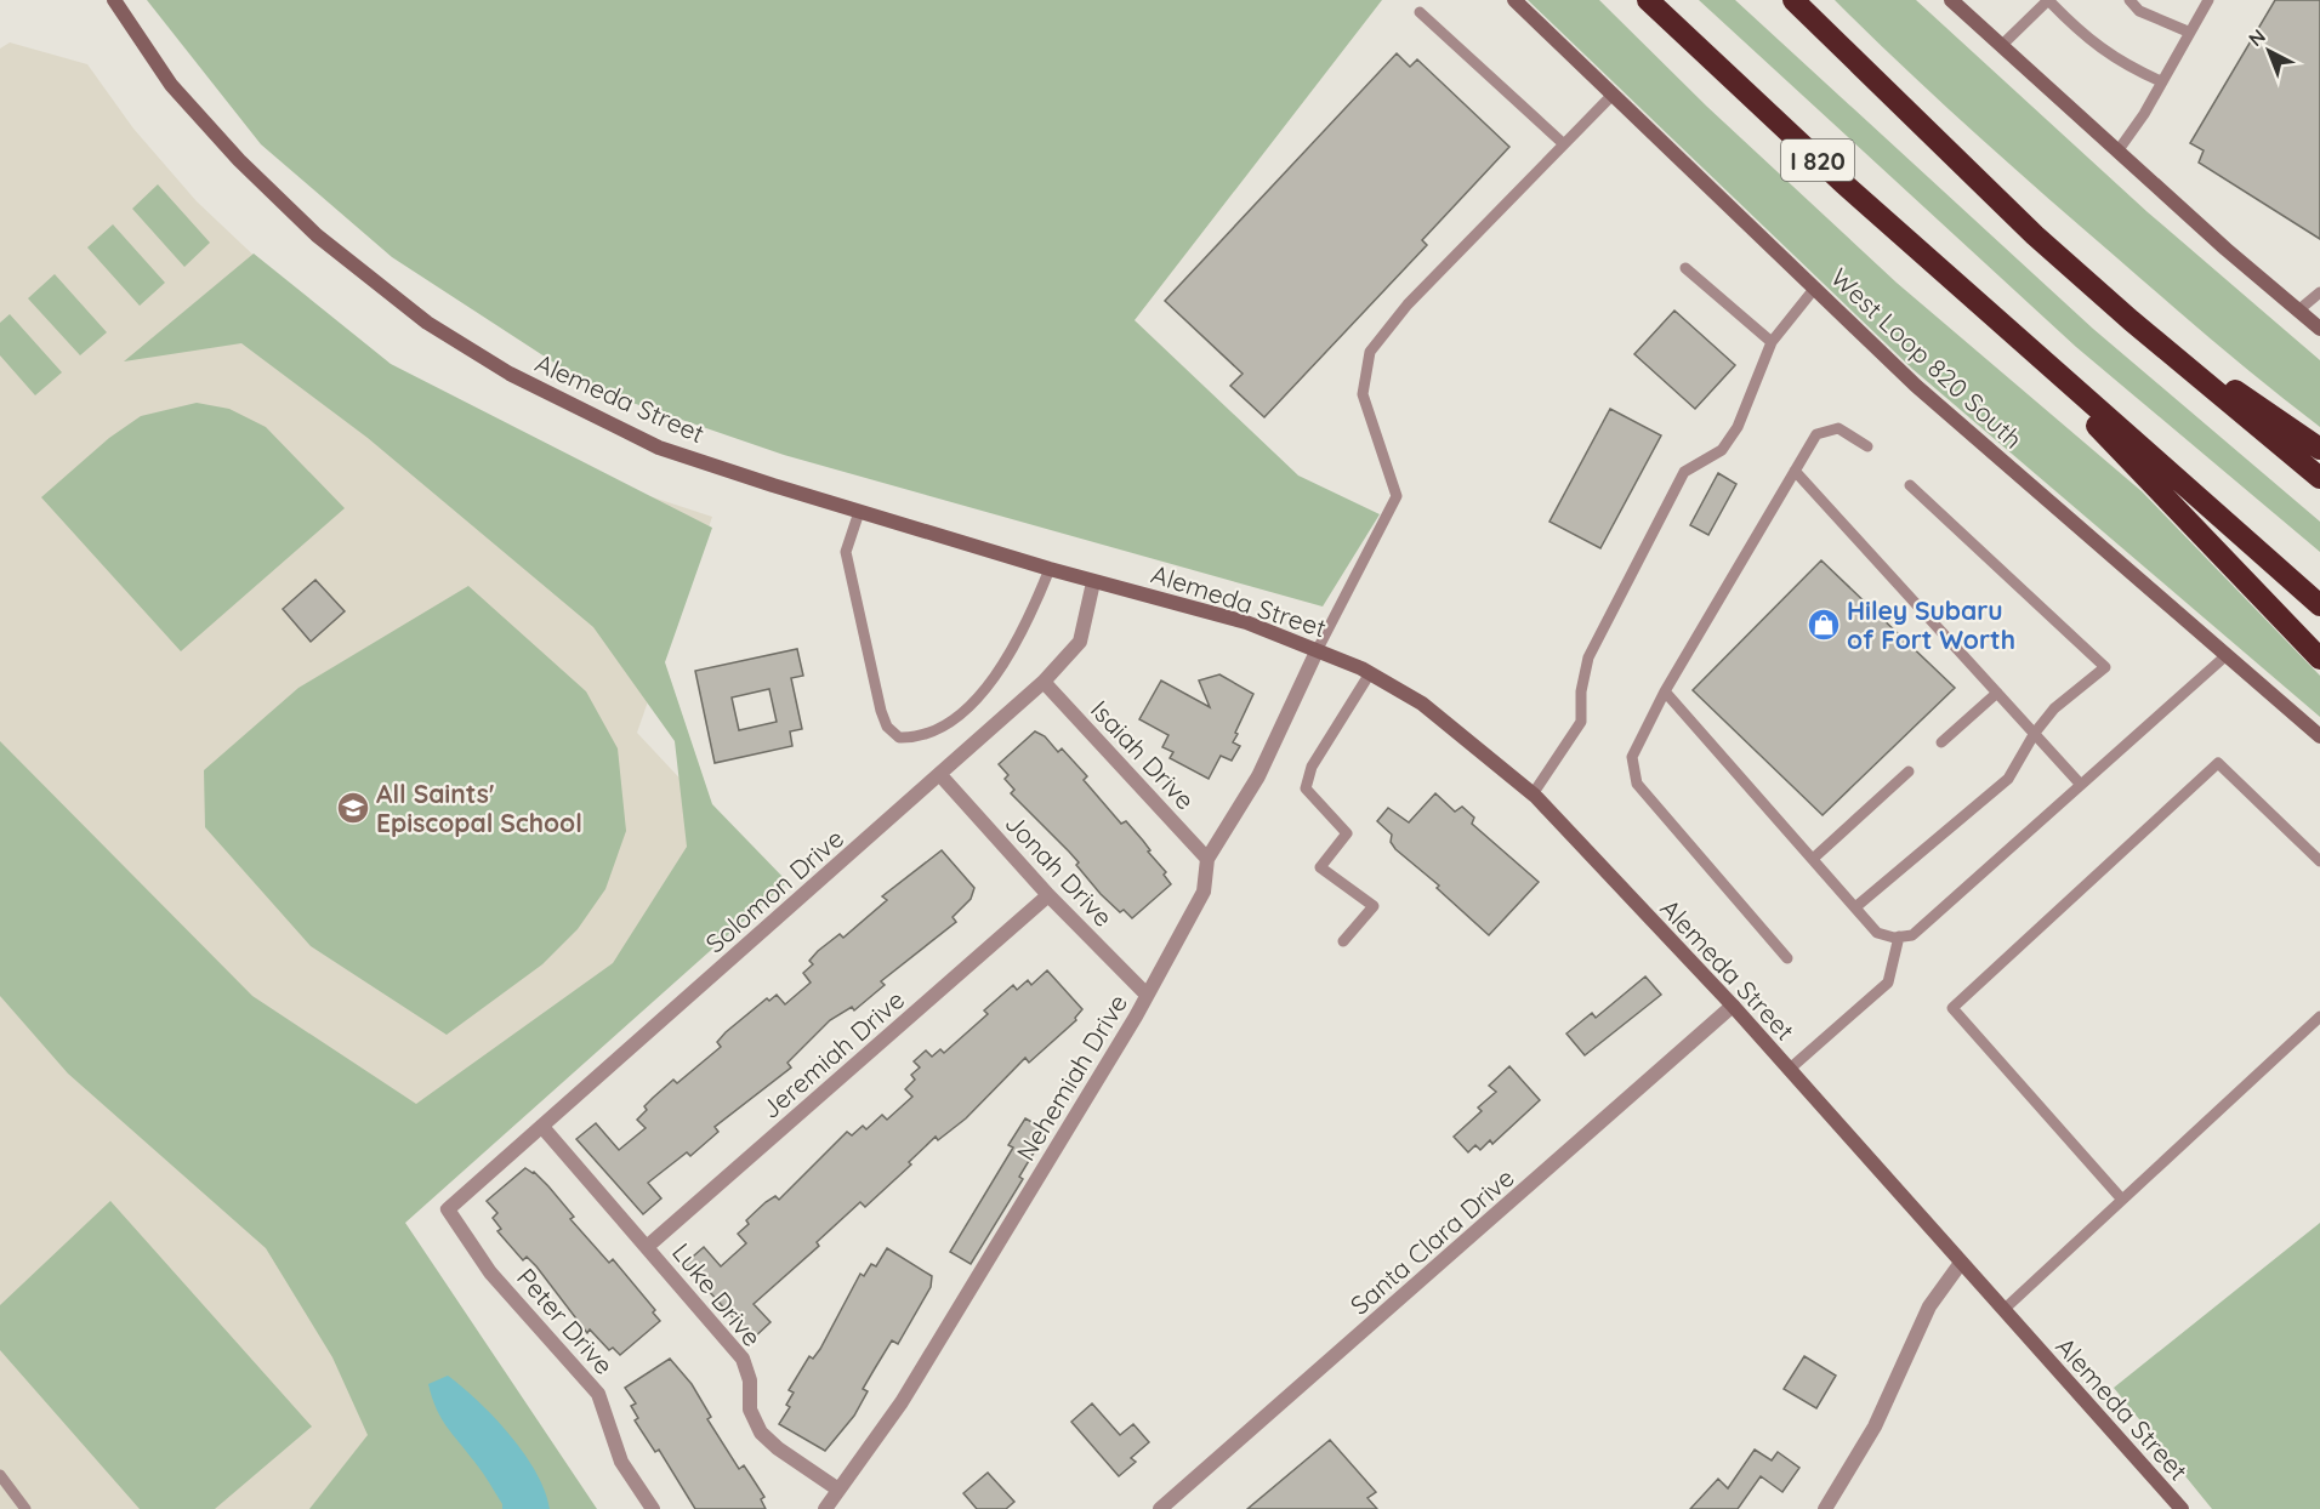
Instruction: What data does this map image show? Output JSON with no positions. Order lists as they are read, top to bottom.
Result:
{
  "streets": {
    "highway": ["I 820"],
    "street": [
      "West Loop 820 South",
      "Alemeda Street",
      "Isaiah Drive",
      "Jonah Drive",
      "Solomon Drive",
      "Jeremiah Drive",
      "Nehemiah Drive",
      "Santa Clara Drive",
      "Luke Drive",
      "Peter Drive"
    ]
  },
  "crossings": [
    ["Alemeda Street", "Solomon Drive"],
    ["Alemeda Street", "Nehemiah Drive"],
    ["Alemeda Street", "Santa Clara Drive"],
    ["Isaiah Drive", "Solomon Drive"],
    ["Isaiah Drive", "Nehemiah Drive"],
    ["Jonah Drive", "Solomon Drive"],
    ["Jonah Drive", "Jeremiah Drive"],
    ["Jonah Drive", "Nehemiah Drive"],
    ["Solomon Drive", "Luke Drive"],
    ["Solomon Drive", "Peter Drive"],
    ["Jeremiah Drive", "Luke Drive"],
    ["Nehemiah Drive", "Luke Drive"]
  ],
  "places": {
    "shop": ["Hiley Subaru of Fort Worth"],
    "school or university": ["All Saints' Episcopal School"]
  },
  "north": "top left"
}
